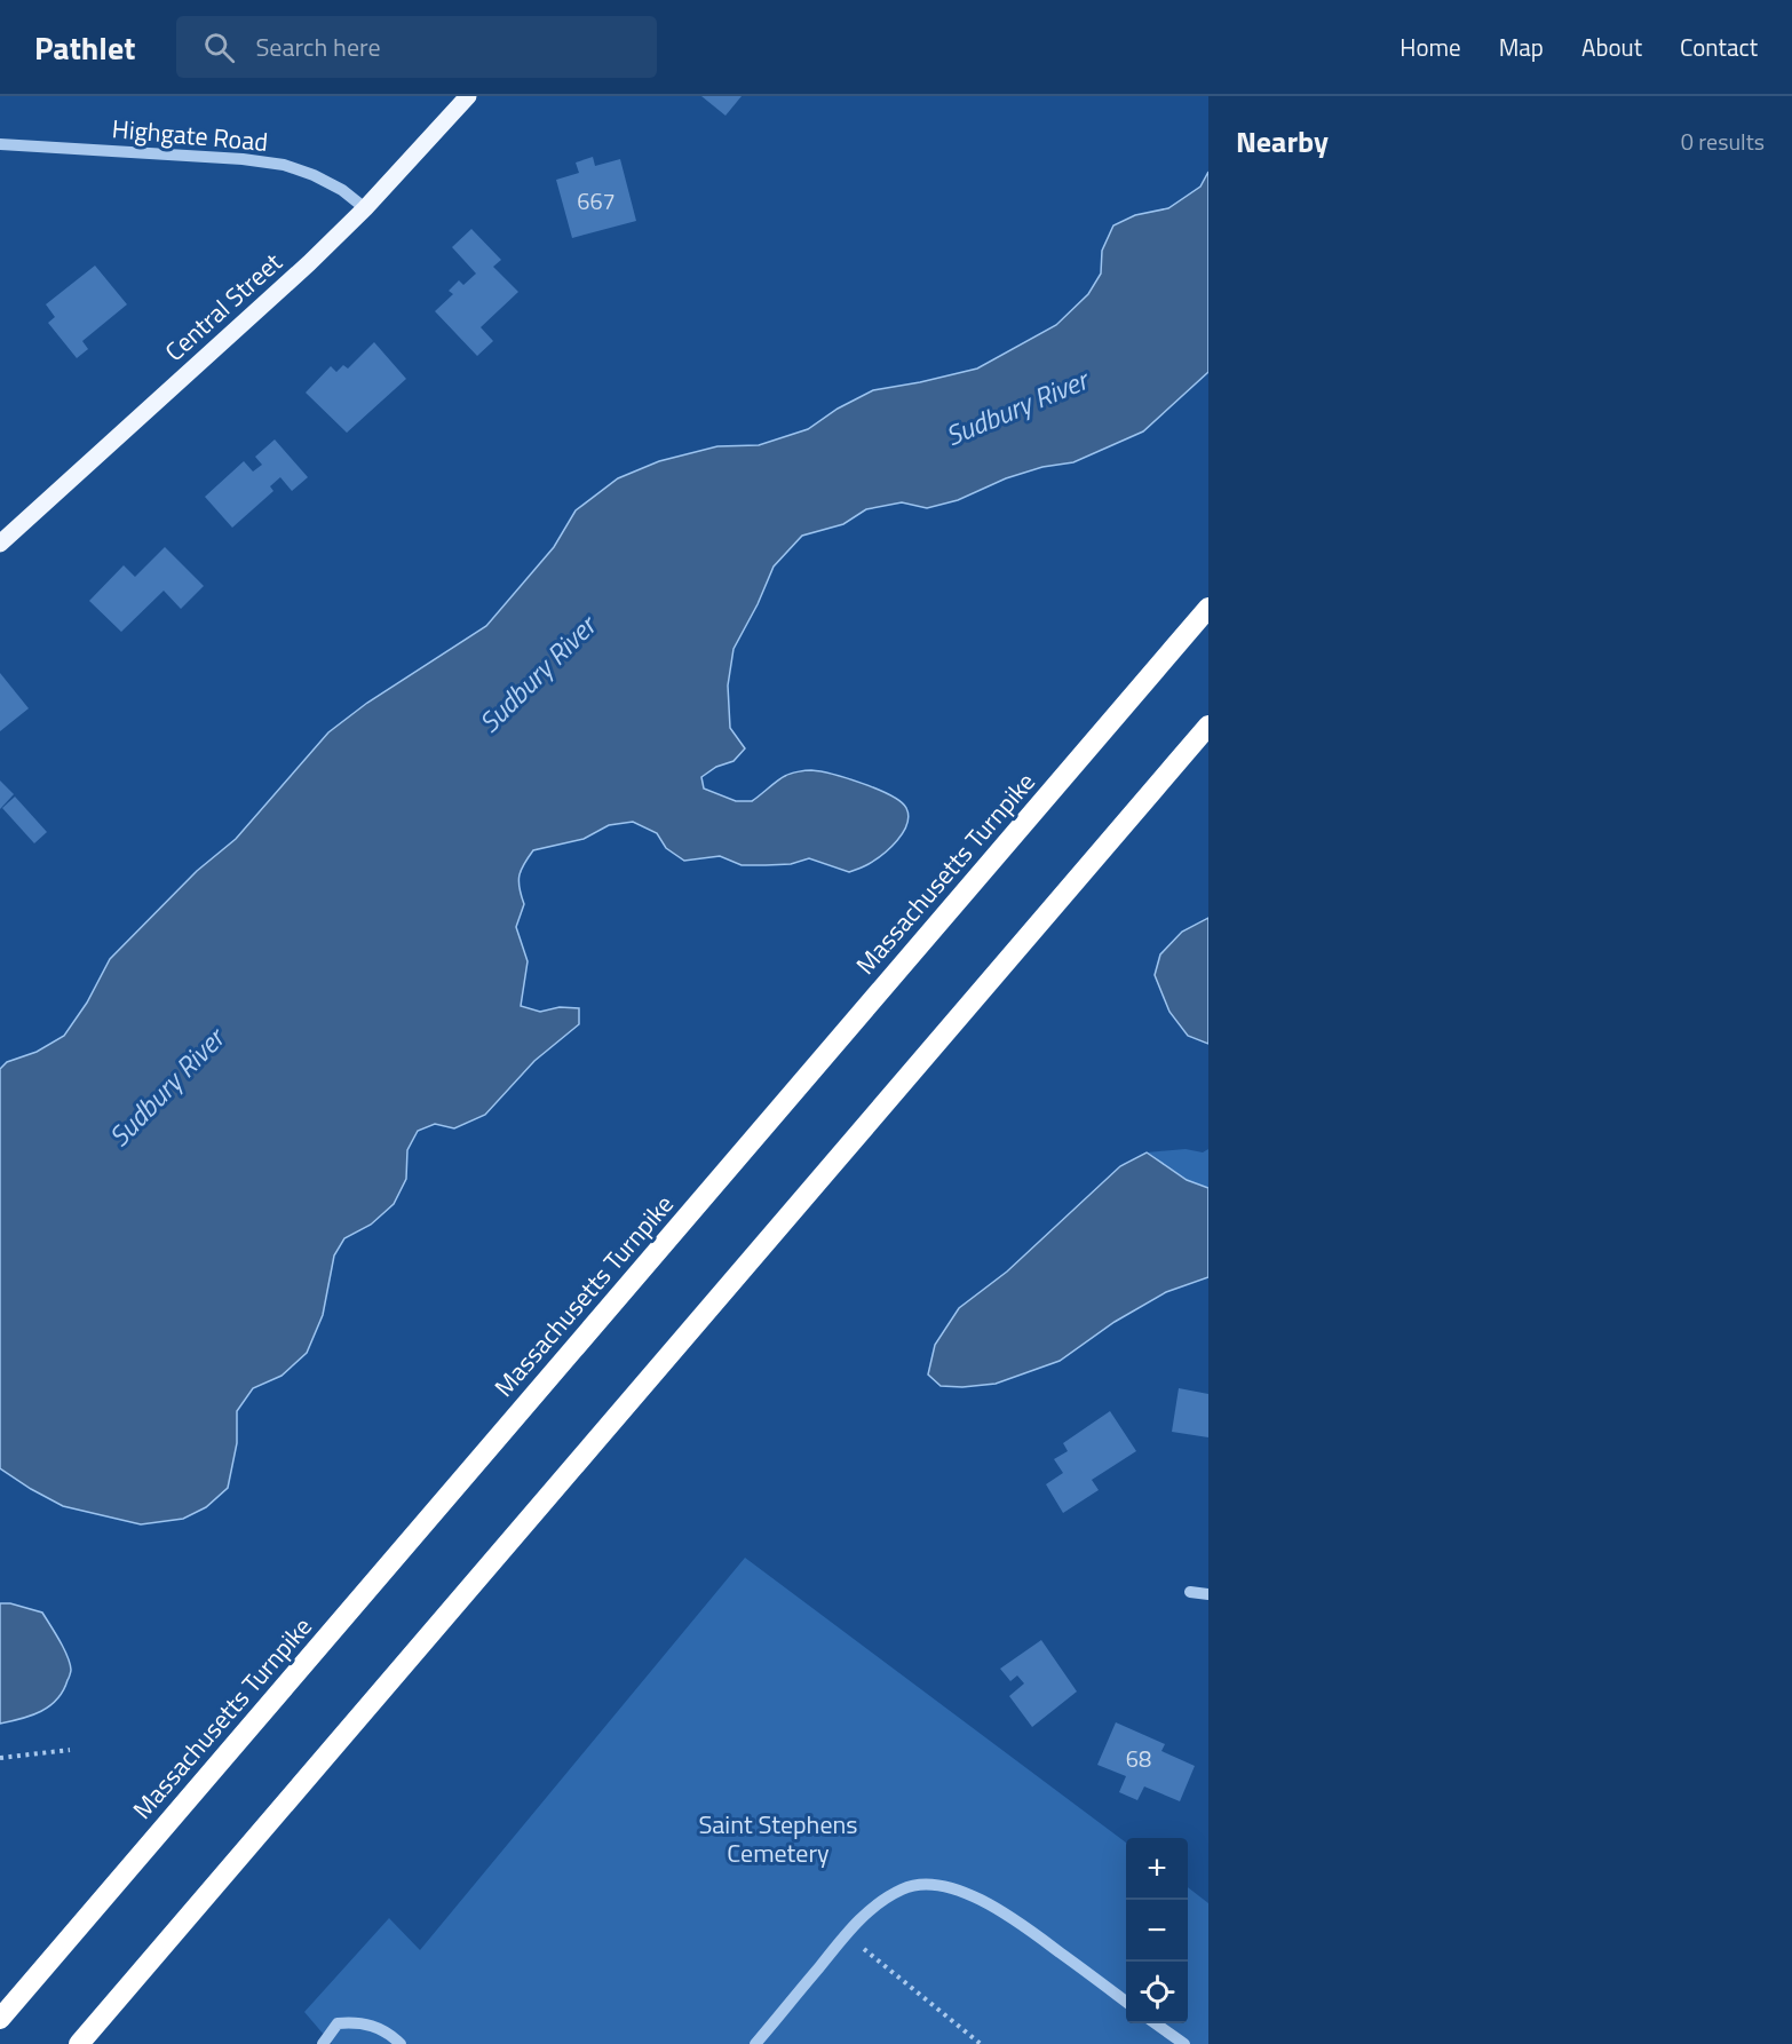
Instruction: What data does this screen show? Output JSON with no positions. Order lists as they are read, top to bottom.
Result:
{
  "streets": {
    "highway": ["Massachusetts Turnpike"],
    "main road": ["Central Street"],
    "street": ["Highgate Road"]
  },
  "crossings": [
    ["Highgate Road", "Central Street"]
  ],
  "water": ["Sudbury River"],
  "parks": ["Saint Stephens Cemetery"],
  "house_numbers": ["667", "68"],
  "page": {
    "header": "Pathlet",
    "search": "Search here",
    "nav": [
      "Home",
      "Map",
      "About",
      "Contact"
    ],
    "heading": ["Nearby", "0 results"],
    "map_buttons": ["+", "−"]
  }
}
